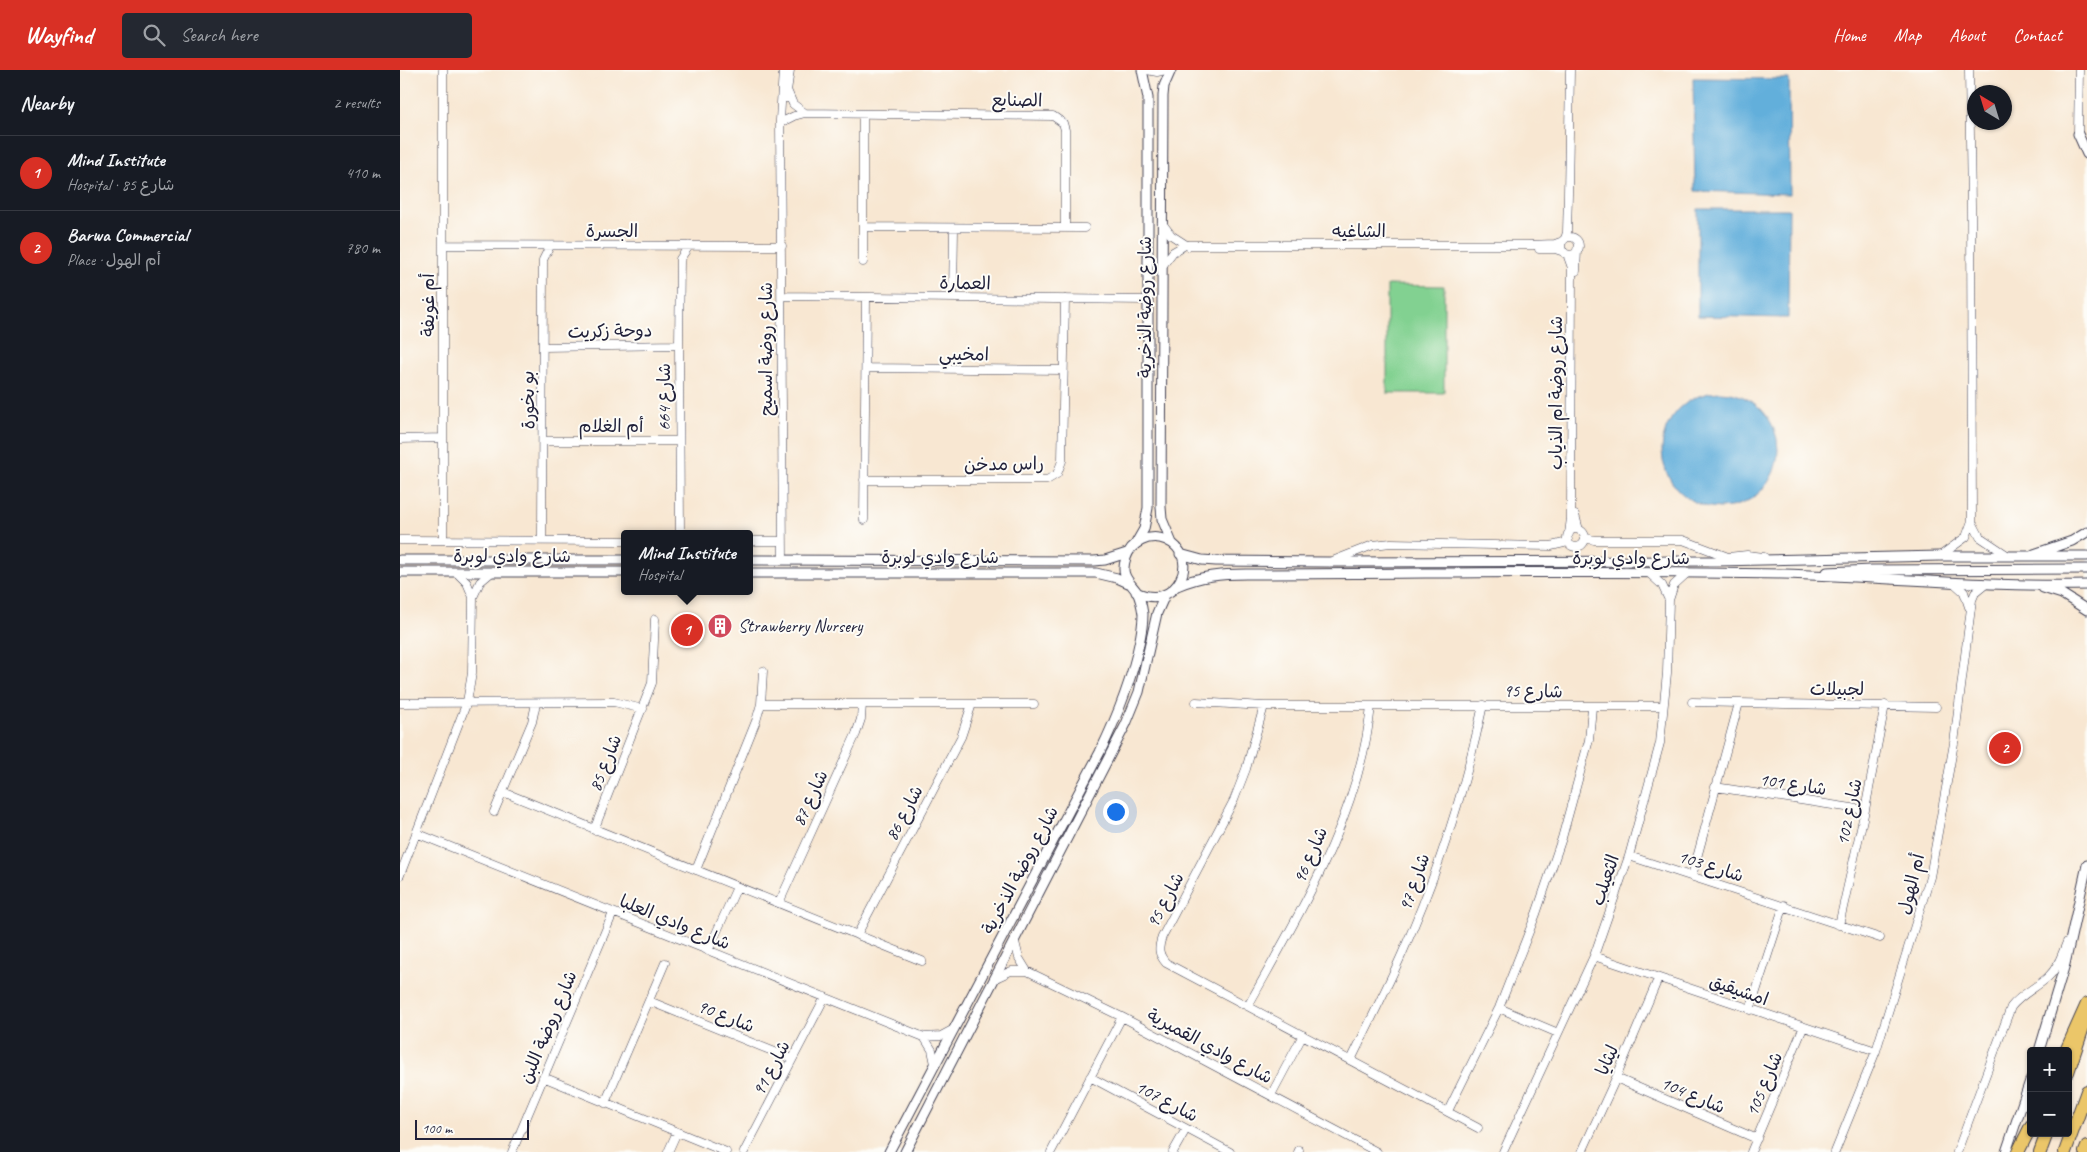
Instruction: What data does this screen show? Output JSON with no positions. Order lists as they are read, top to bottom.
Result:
{
  "streets": {
    "street": [
      "الصنايع",
      "الجسرة",
      "الشاغيه",
      "العمارة",
      "أم غويفة",
      "شارع روضة الذخرية",
      "دوحة زكريت",
      "شارع روضة اسميح",
      "امخيبي",
      "شارع روضة ام الذياب",
      "شارع 664",
      "بو بخورة",
      "أم الغلام",
      "راس مدخن",
      "شارع وادي لوبرة",
      "لجبيلات",
      "شارع 95",
      "شارع 85",
      "شارع 101",
      "شارع 87",
      "شارع 102",
      "شارع 86",
      "شارع 96",
      "شارع 103",
      "الثعيلب",
      "شارع 97",
      "أم الهول",
      "شارع وادي العلبا",
      "امشيقيق",
      "شارع 90",
      "شارع روضة اللبن",
      "شارع وادي القميرية",
      "ليثايا",
      "شارع 91",
      "شارع 105",
      "شارع 104",
      "شارع 107"
    ]
  },
  "crossings": [
    ["الصنايع", "شارع روضة اسميح"],
    ["الجسرة", "أم غويفة"],
    ["الجسرة", "شارع روضة اسميح"],
    ["الجسرة", "بو بخورة"],
    ["الشاغيه", "شارع روضة ام الذياب"],
    ["العمارة", "شارع روضة الذخرية"],
    ["العمارة", "شارع روضة اسميح"],
    ["العمارة", "راس مدخن"],
    ["أم غويفة", "شارع وادي لوبرة"],
    ["شارع روضة الذخرية", "شارع وادي لوبرة"],
    ["دوحة زكريت", "شارع 664"],
    ["دوحة زكريت", "بو بخورة"],
    ["شارع روضة اسميح", "شارع وادي لوبرة"],
    ["امخيبي", "راس مدخن"],
    ["شارع 664", "أم الغلام"],
    ["بو بخورة", "أم الغلام"],
    ["بو بخورة", "شارع وادي لوبرة"],
    ["شارع وادي لوبرة", "أم الهول"],
    ["لجبيلات", "شارع 102"],
    ["شارع 95", "شارع 96"],
    ["شارع 95", "الثعيلب"],
    ["شارع 95", "شارع 97"],
    ["شارع 101", "شارع 102"],
    ["شارع 102", "شارع 103"],
    ["شارع 103", "الثعيلب"],
    ["الثعيلب", "امشيقيق"],
    ["أم الهول", "امشيقيق"],
    ["شارع وادي العلبا", "شارع روضة اللبن"],
    ["شارع وادي العلبا", "شارع 91"],
    ["امشيقيق", "ليثايا"],
    ["امشيقيق", "شارع 105"],
    ["شارع 90", "شارع 91"],
    ["ليثايا", "شارع 104"],
    ["شارع 105", "شارع 104"]
  ],
  "places": {
    "building": ["Strawberry Nursery"]
  },
  "scale_bar": "100 m",
  "north": "top left",
  "page": {
    "header": "Wayfind",
    "search": "Search here",
    "nav": [
      "Home",
      "Map",
      "About",
      "Contact"
    ],
    "heading": ["Nearby", "2 results"],
    "list": [
      {
        "mark": "1",
        "name": "Mind Institute",
        "note": "Hospital · شارع 85",
        "value": "410 m"
      },
      {
        "mark": "2",
        "name": "Barwa Commercial",
        "note": "Place · أم الهول",
        "value": "780 m"
      }
    ],
    "popup": ["Mind Institute", "Hospital"],
    "pins": ["1", "2"],
    "map_buttons": ["+", "−"],
    "scale": "100 m"
  }
}
